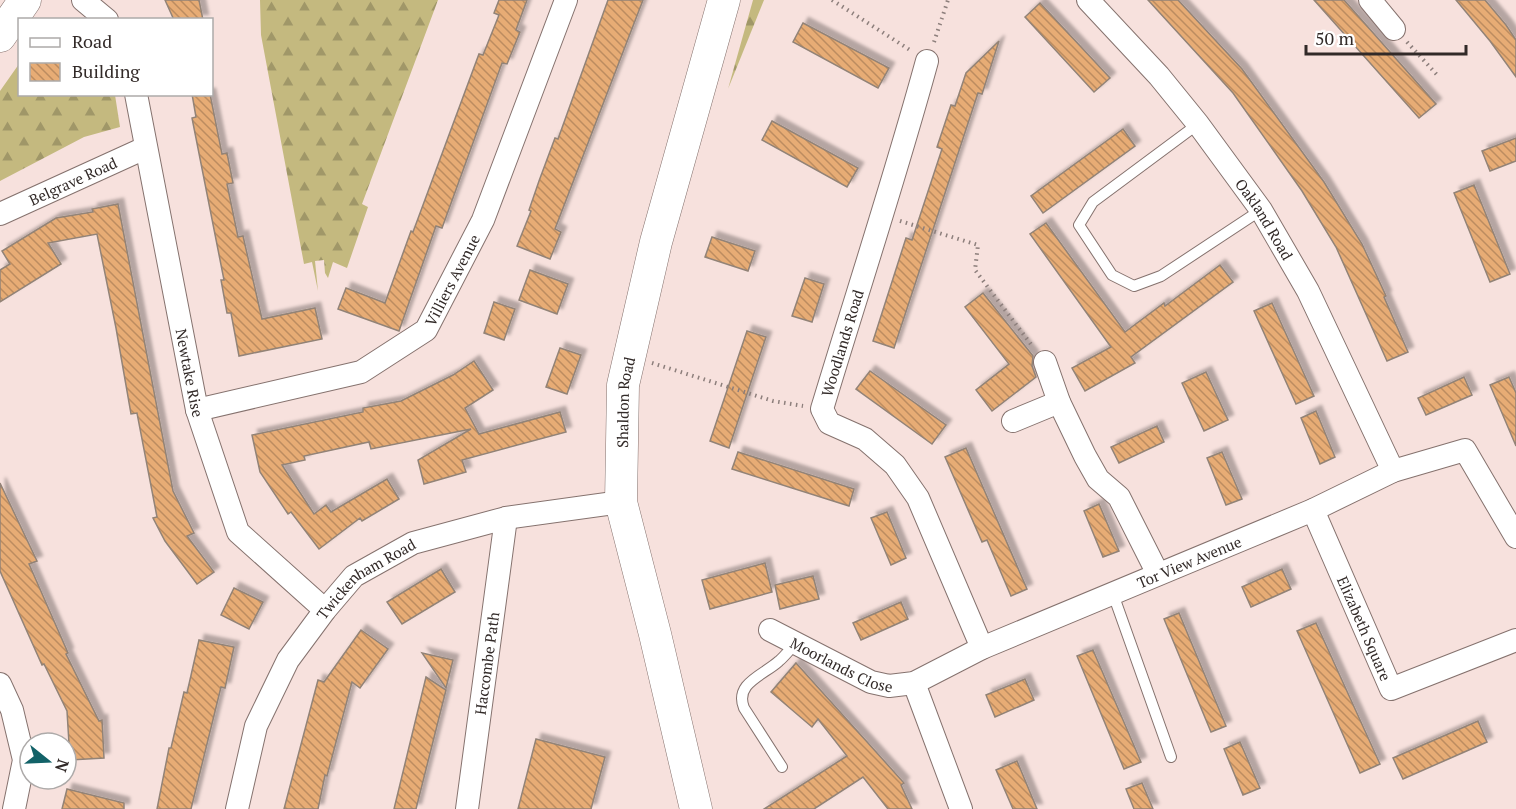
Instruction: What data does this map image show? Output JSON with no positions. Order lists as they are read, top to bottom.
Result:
{
  "streets": {
    "street": [
      "Belgrave Road",
      "Oakland Road",
      "Villiers Avenue",
      "Woodlands Road",
      "Newtake Rise",
      "Shaldon Road",
      "Tor View Avenue",
      "Twickenham Road",
      "Elizabeth Square",
      "Moorlands Close",
      "Haccombe Path"
    ]
  },
  "crossings": [
    ["Belgrave Road", "Newtake Rise"],
    ["Oakland Road", "Tor View Avenue"],
    ["Villiers Avenue", "Newtake Rise"],
    ["Woodlands Road", "Tor View Avenue"],
    ["Newtake Rise", "Twickenham Road"],
    ["Shaldon Road", "Twickenham Road"],
    ["Tor View Avenue", "Elizabeth Square"],
    ["Tor View Avenue", "Moorlands Close"],
    ["Twickenham Road", "Haccombe Path"]
  ],
  "legend": ["Road", "Building"],
  "scale_bar": "50 m",
  "north": "right"
}
